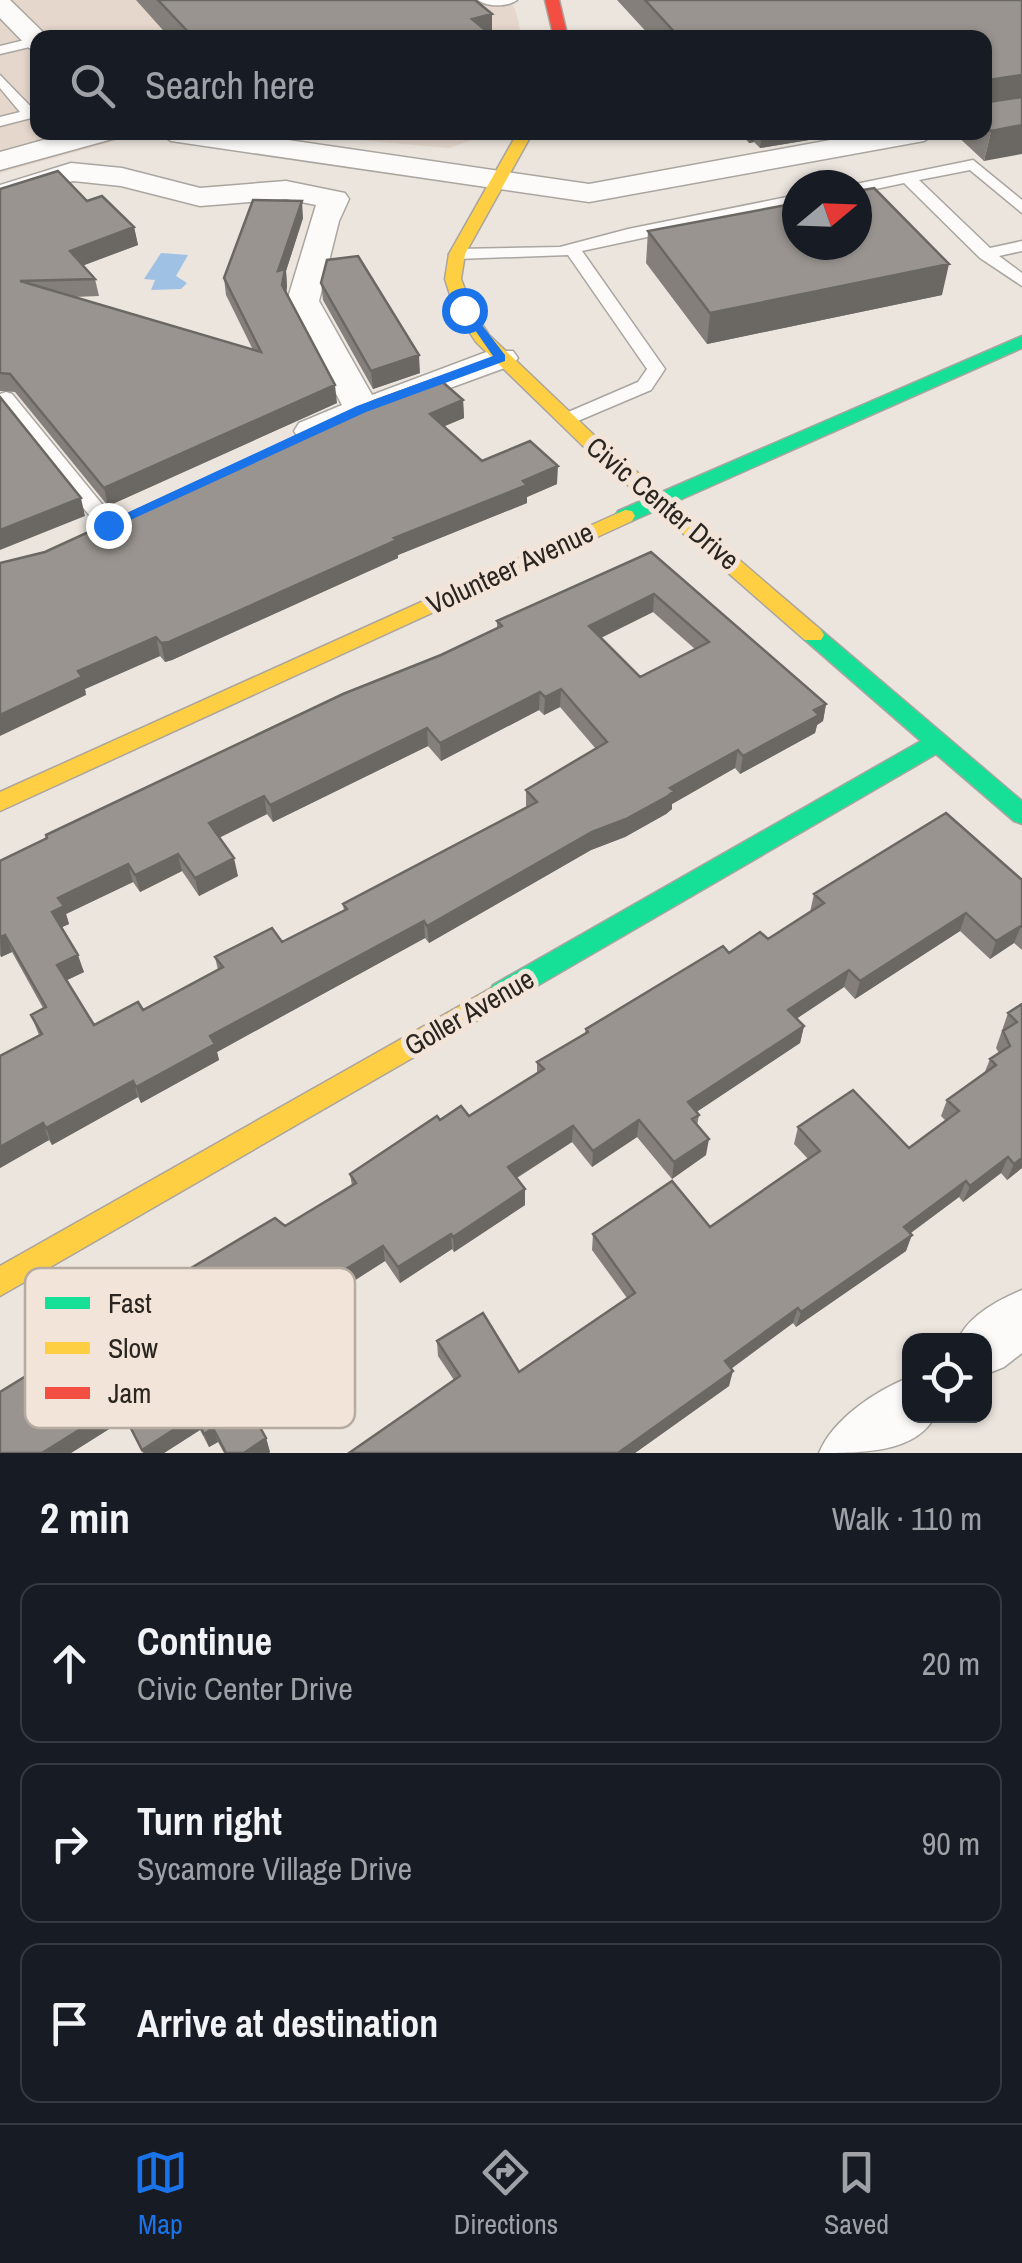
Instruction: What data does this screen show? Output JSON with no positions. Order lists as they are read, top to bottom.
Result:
{
  "streets": {
    "street": ["Civic Center Drive", "Volunteer Avenue", "Goller Avenue"]
  },
  "crossings": [
    ["Civic Center Drive", "Volunteer Avenue"],
    ["Civic Center Drive", "Goller Avenue"]
  ],
  "legend": ["Fast", "Slow", "Jam"],
  "north": "right",
  "page": {
    "search": "Search here",
    "heading": ["2 min", "Walk · 110 m"],
    "list": [
      ["Continue", "Civic Center Drive", "20 m"],
      ["Turn right", "Sycamore Village Drive", "90 m"],
      "Arrive at destination"
    ],
    "nav": ["Map", "Directions", "Saved"]
  }
}
